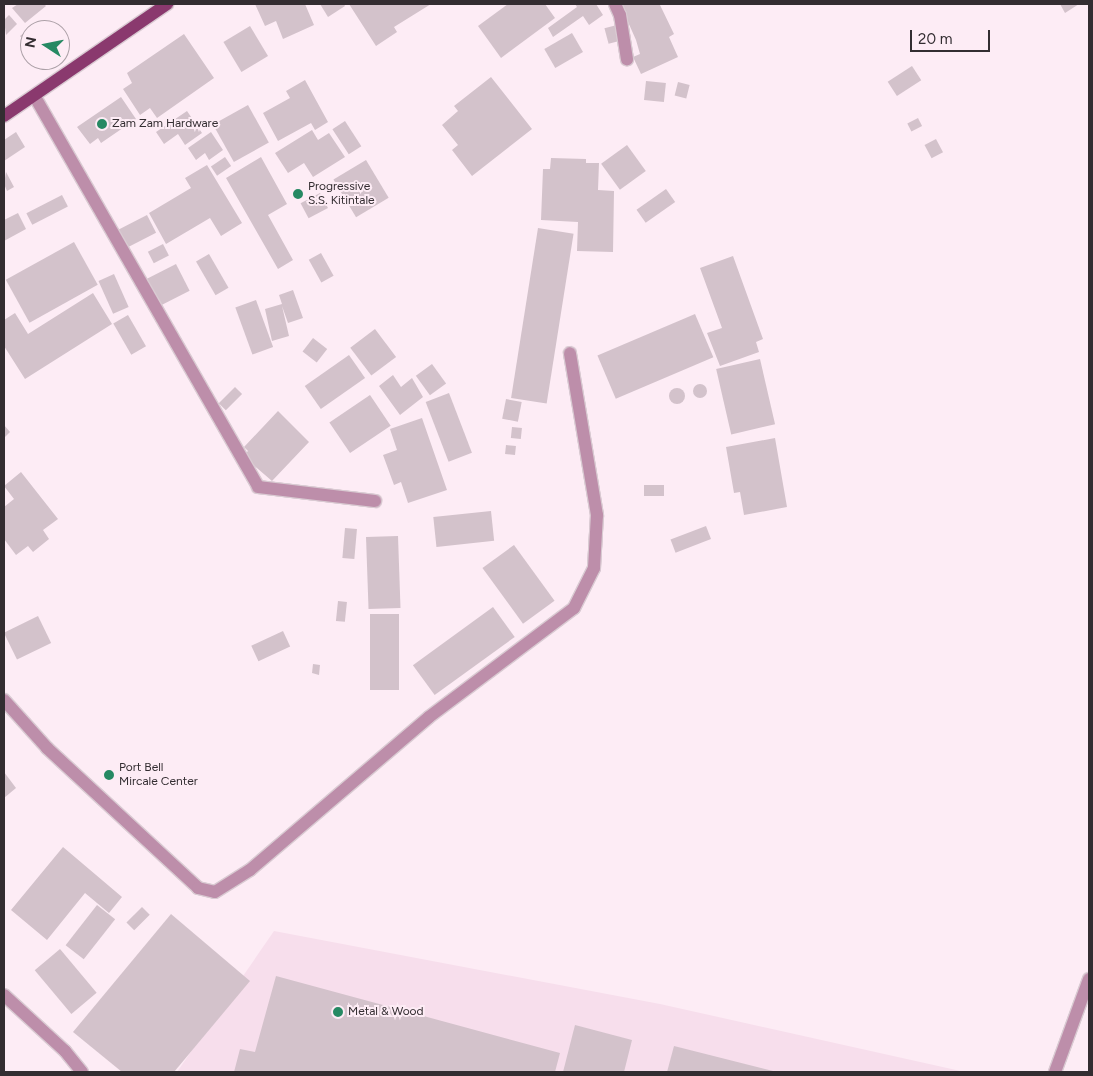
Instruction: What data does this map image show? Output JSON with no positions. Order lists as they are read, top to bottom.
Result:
{
  "places": [
    "Zam Zam Hardware",
    "Progressive S.S. Kitintale",
    "Port Bell Mircale Center",
    "Metal & Wood"
  ],
  "scale_bar": "20 m",
  "north": "left"
}
